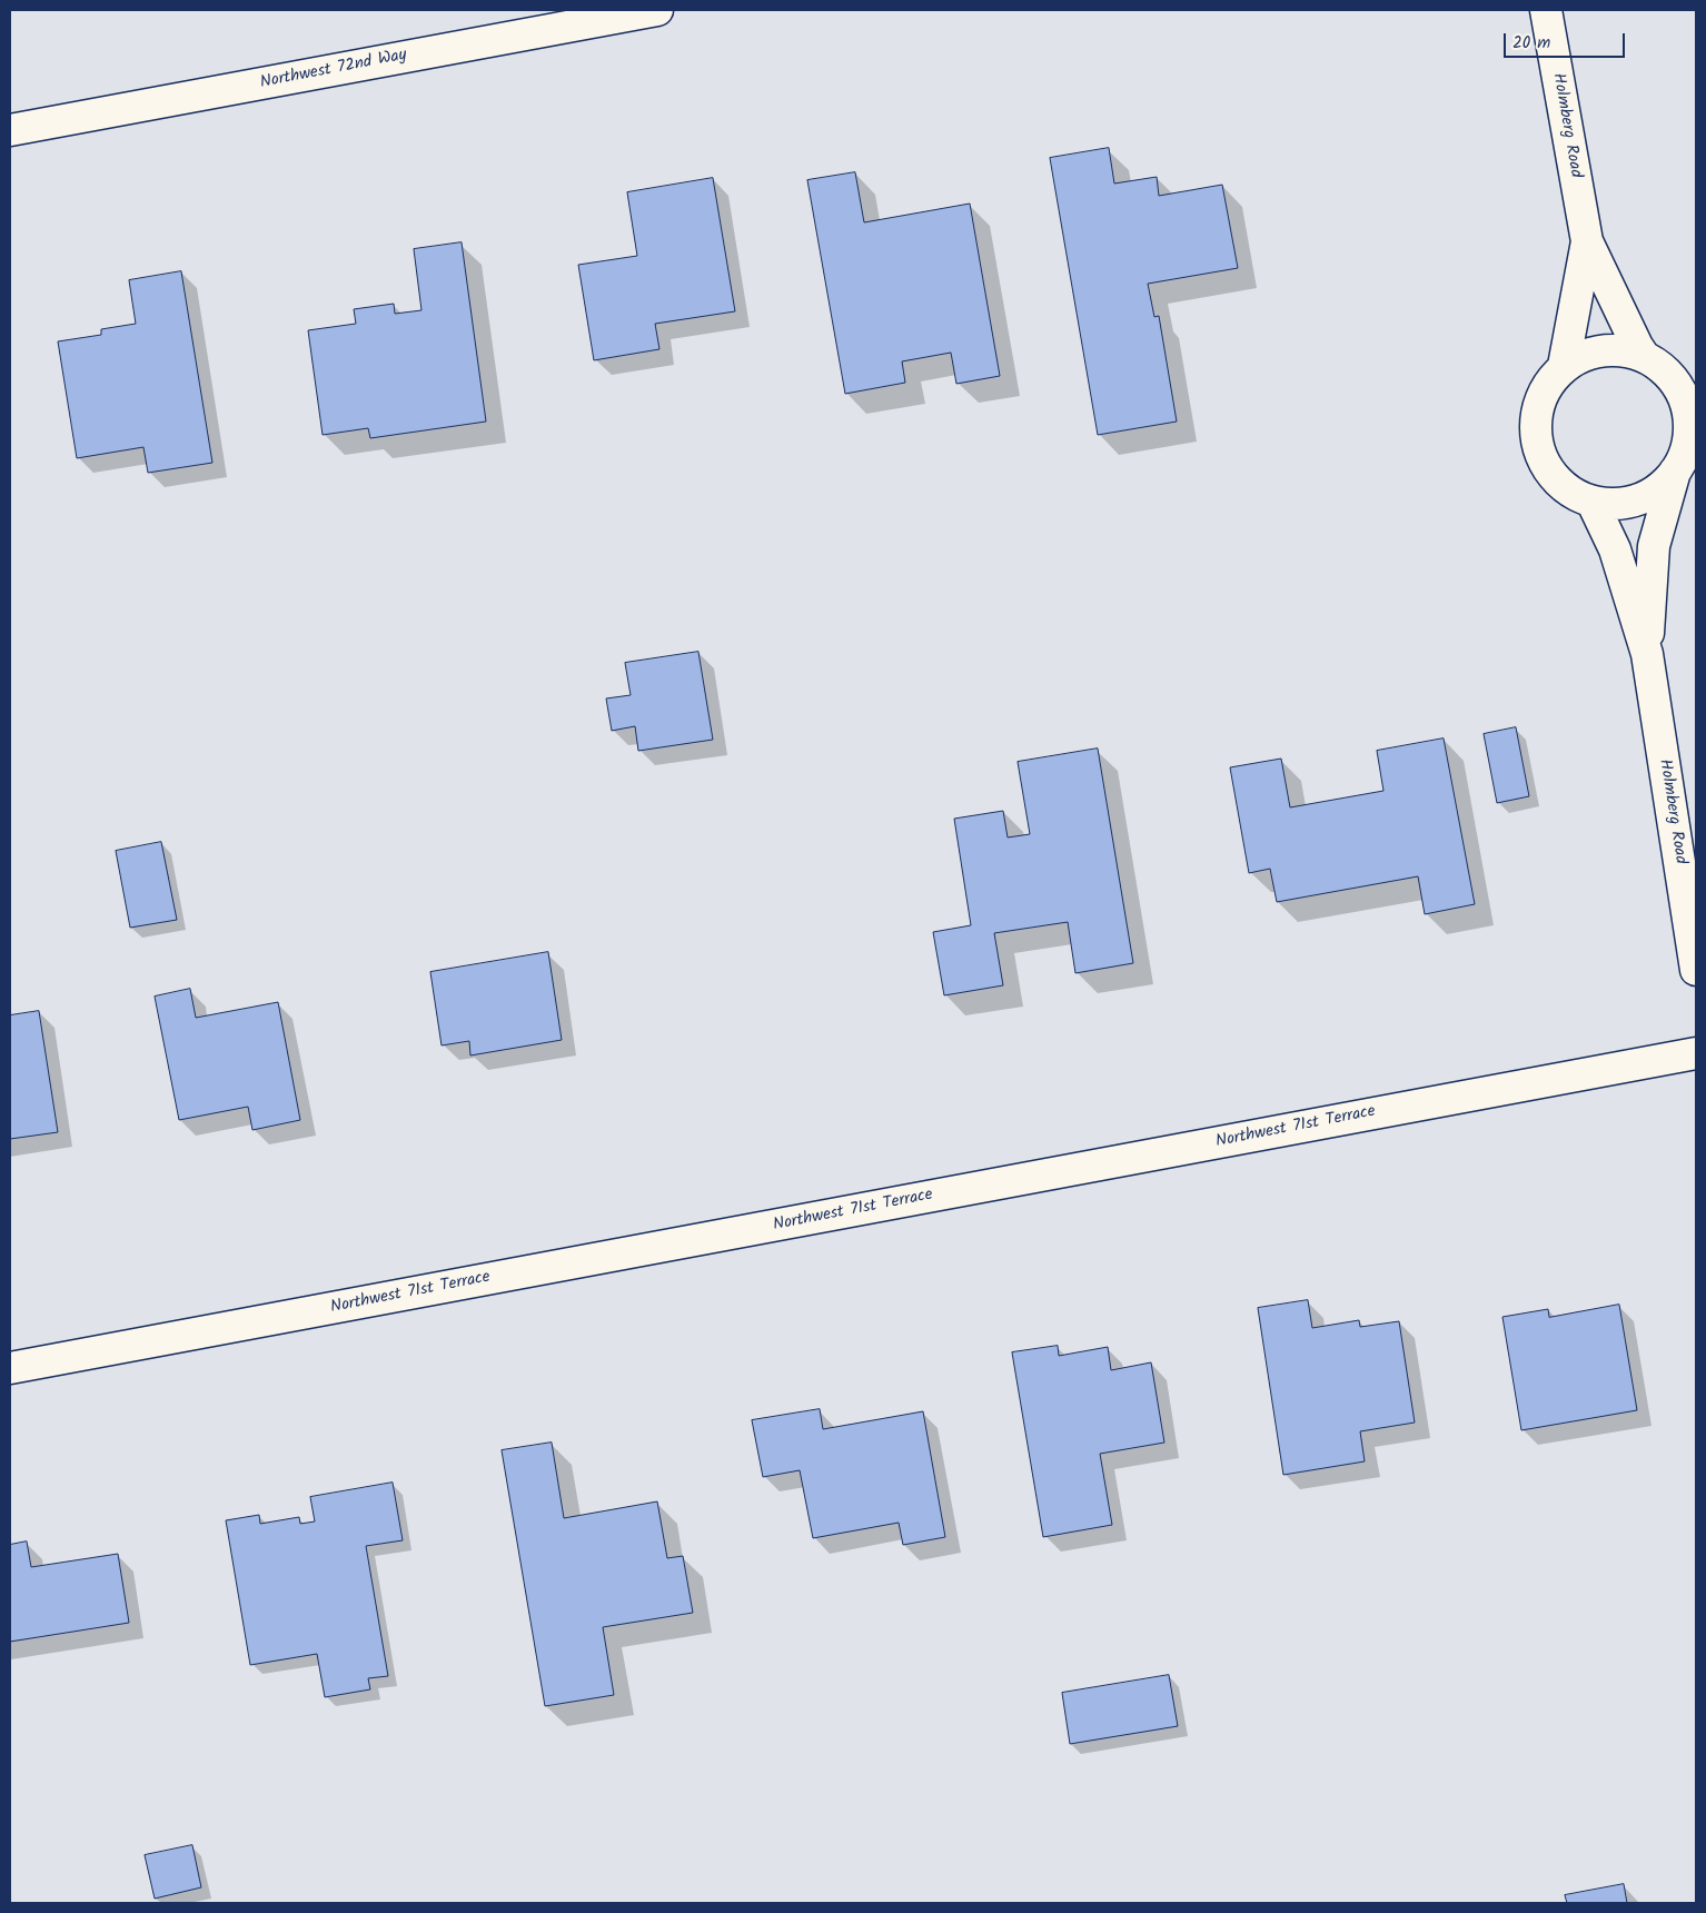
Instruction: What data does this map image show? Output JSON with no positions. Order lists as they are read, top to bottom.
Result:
{
  "streets": {
    "street": ["Northwest 72nd Way", "Holmberg Road", "Northwest 71st Terrace"]
  },
  "scale_bar": "20 m"
}
